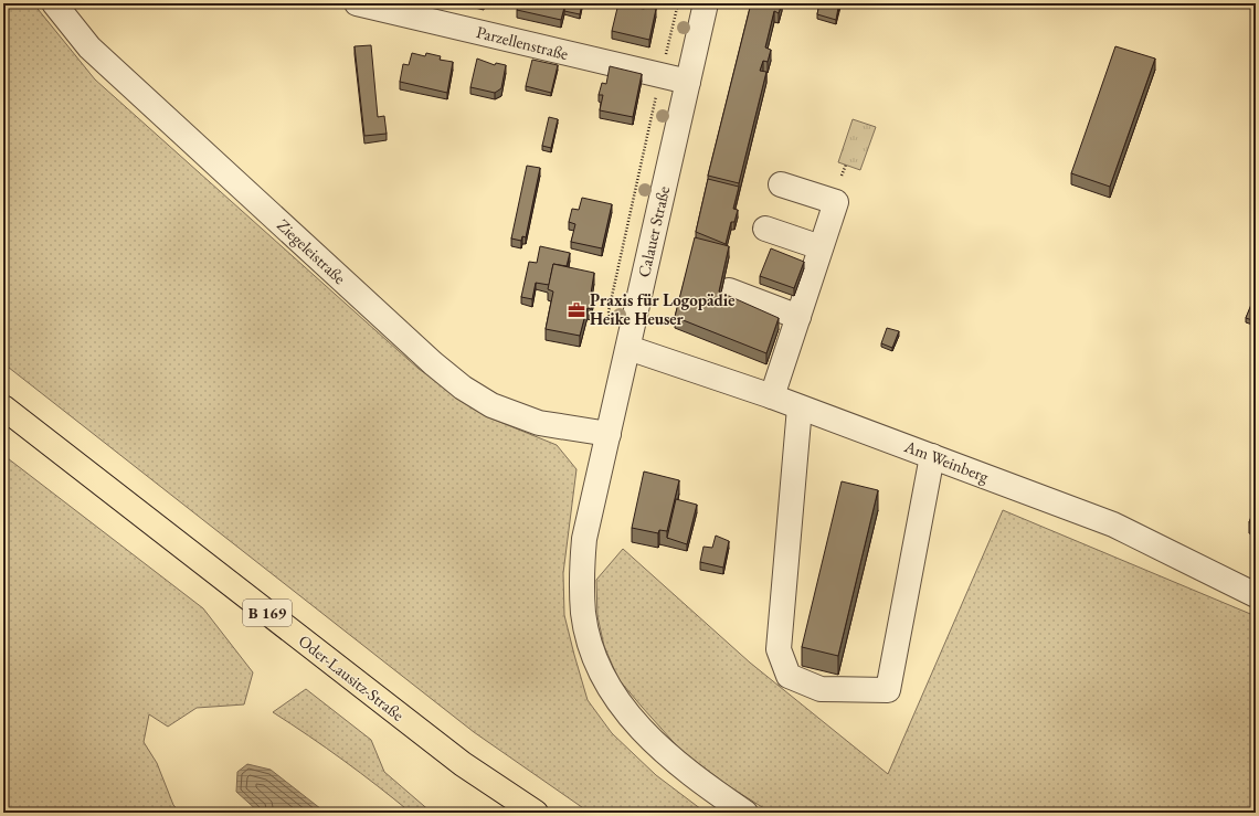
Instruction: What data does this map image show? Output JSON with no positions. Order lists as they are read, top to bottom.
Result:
{
  "streets": {
    "highway": ["B 169", "Oder-Lausitz-Straße"],
    "street": [
      "Parzellenstraße",
      "Calauer Straße",
      "Ziegeleistraße",
      "Am Weinberg"
    ]
  },
  "crossings": [
    ["Parzellenstraße", "Calauer Straße"],
    ["Calauer Straße", "Ziegeleistraße"],
    ["Calauer Straße", "Am Weinberg"]
  ],
  "places": {
    "office": ["Praxis für Logopädie Heike Heuser"]
  }
}
